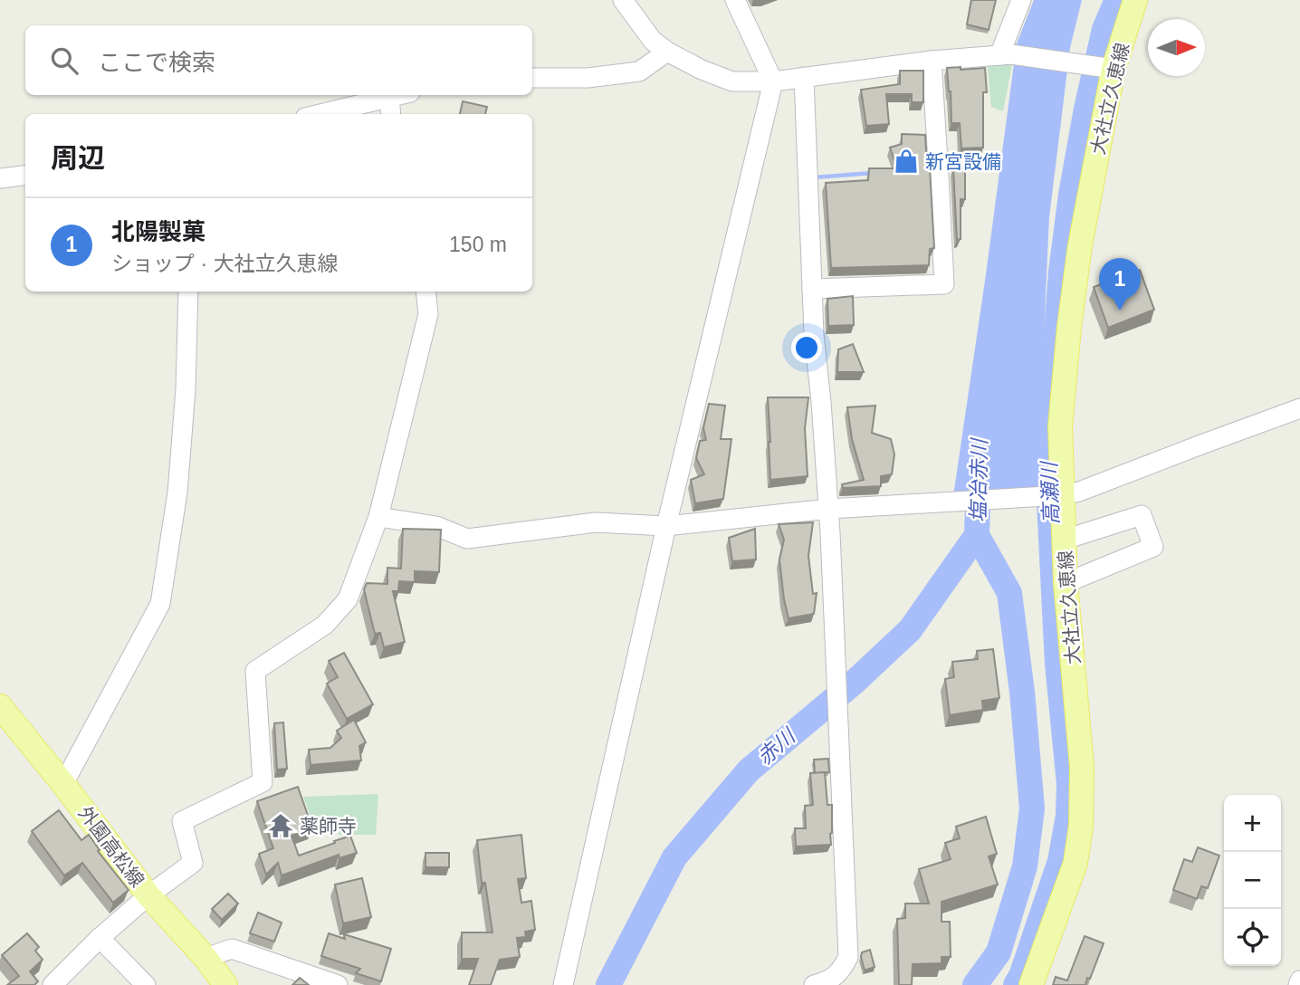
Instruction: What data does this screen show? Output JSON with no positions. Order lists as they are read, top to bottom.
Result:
{
  "streets": {
    "main road": ["大社立久恵線", "外園高松線"]
  },
  "water": ["塩冶赤川", "高瀬川", "赤川"],
  "places": {
    "shop": ["新宮設備"],
    "temple": ["薬師寺"]
  },
  "north": "right",
  "page": {
    "search": "ここで検索",
    "heading": "周辺",
    "list": [
      {
        "mark": "1",
        "name": "北陽製菓",
        "note": "ショップ · 大社立久恵線",
        "value": "150 m"
      }
    ],
    "pins": "1",
    "map_buttons": ["+", "−"]
  }
}
